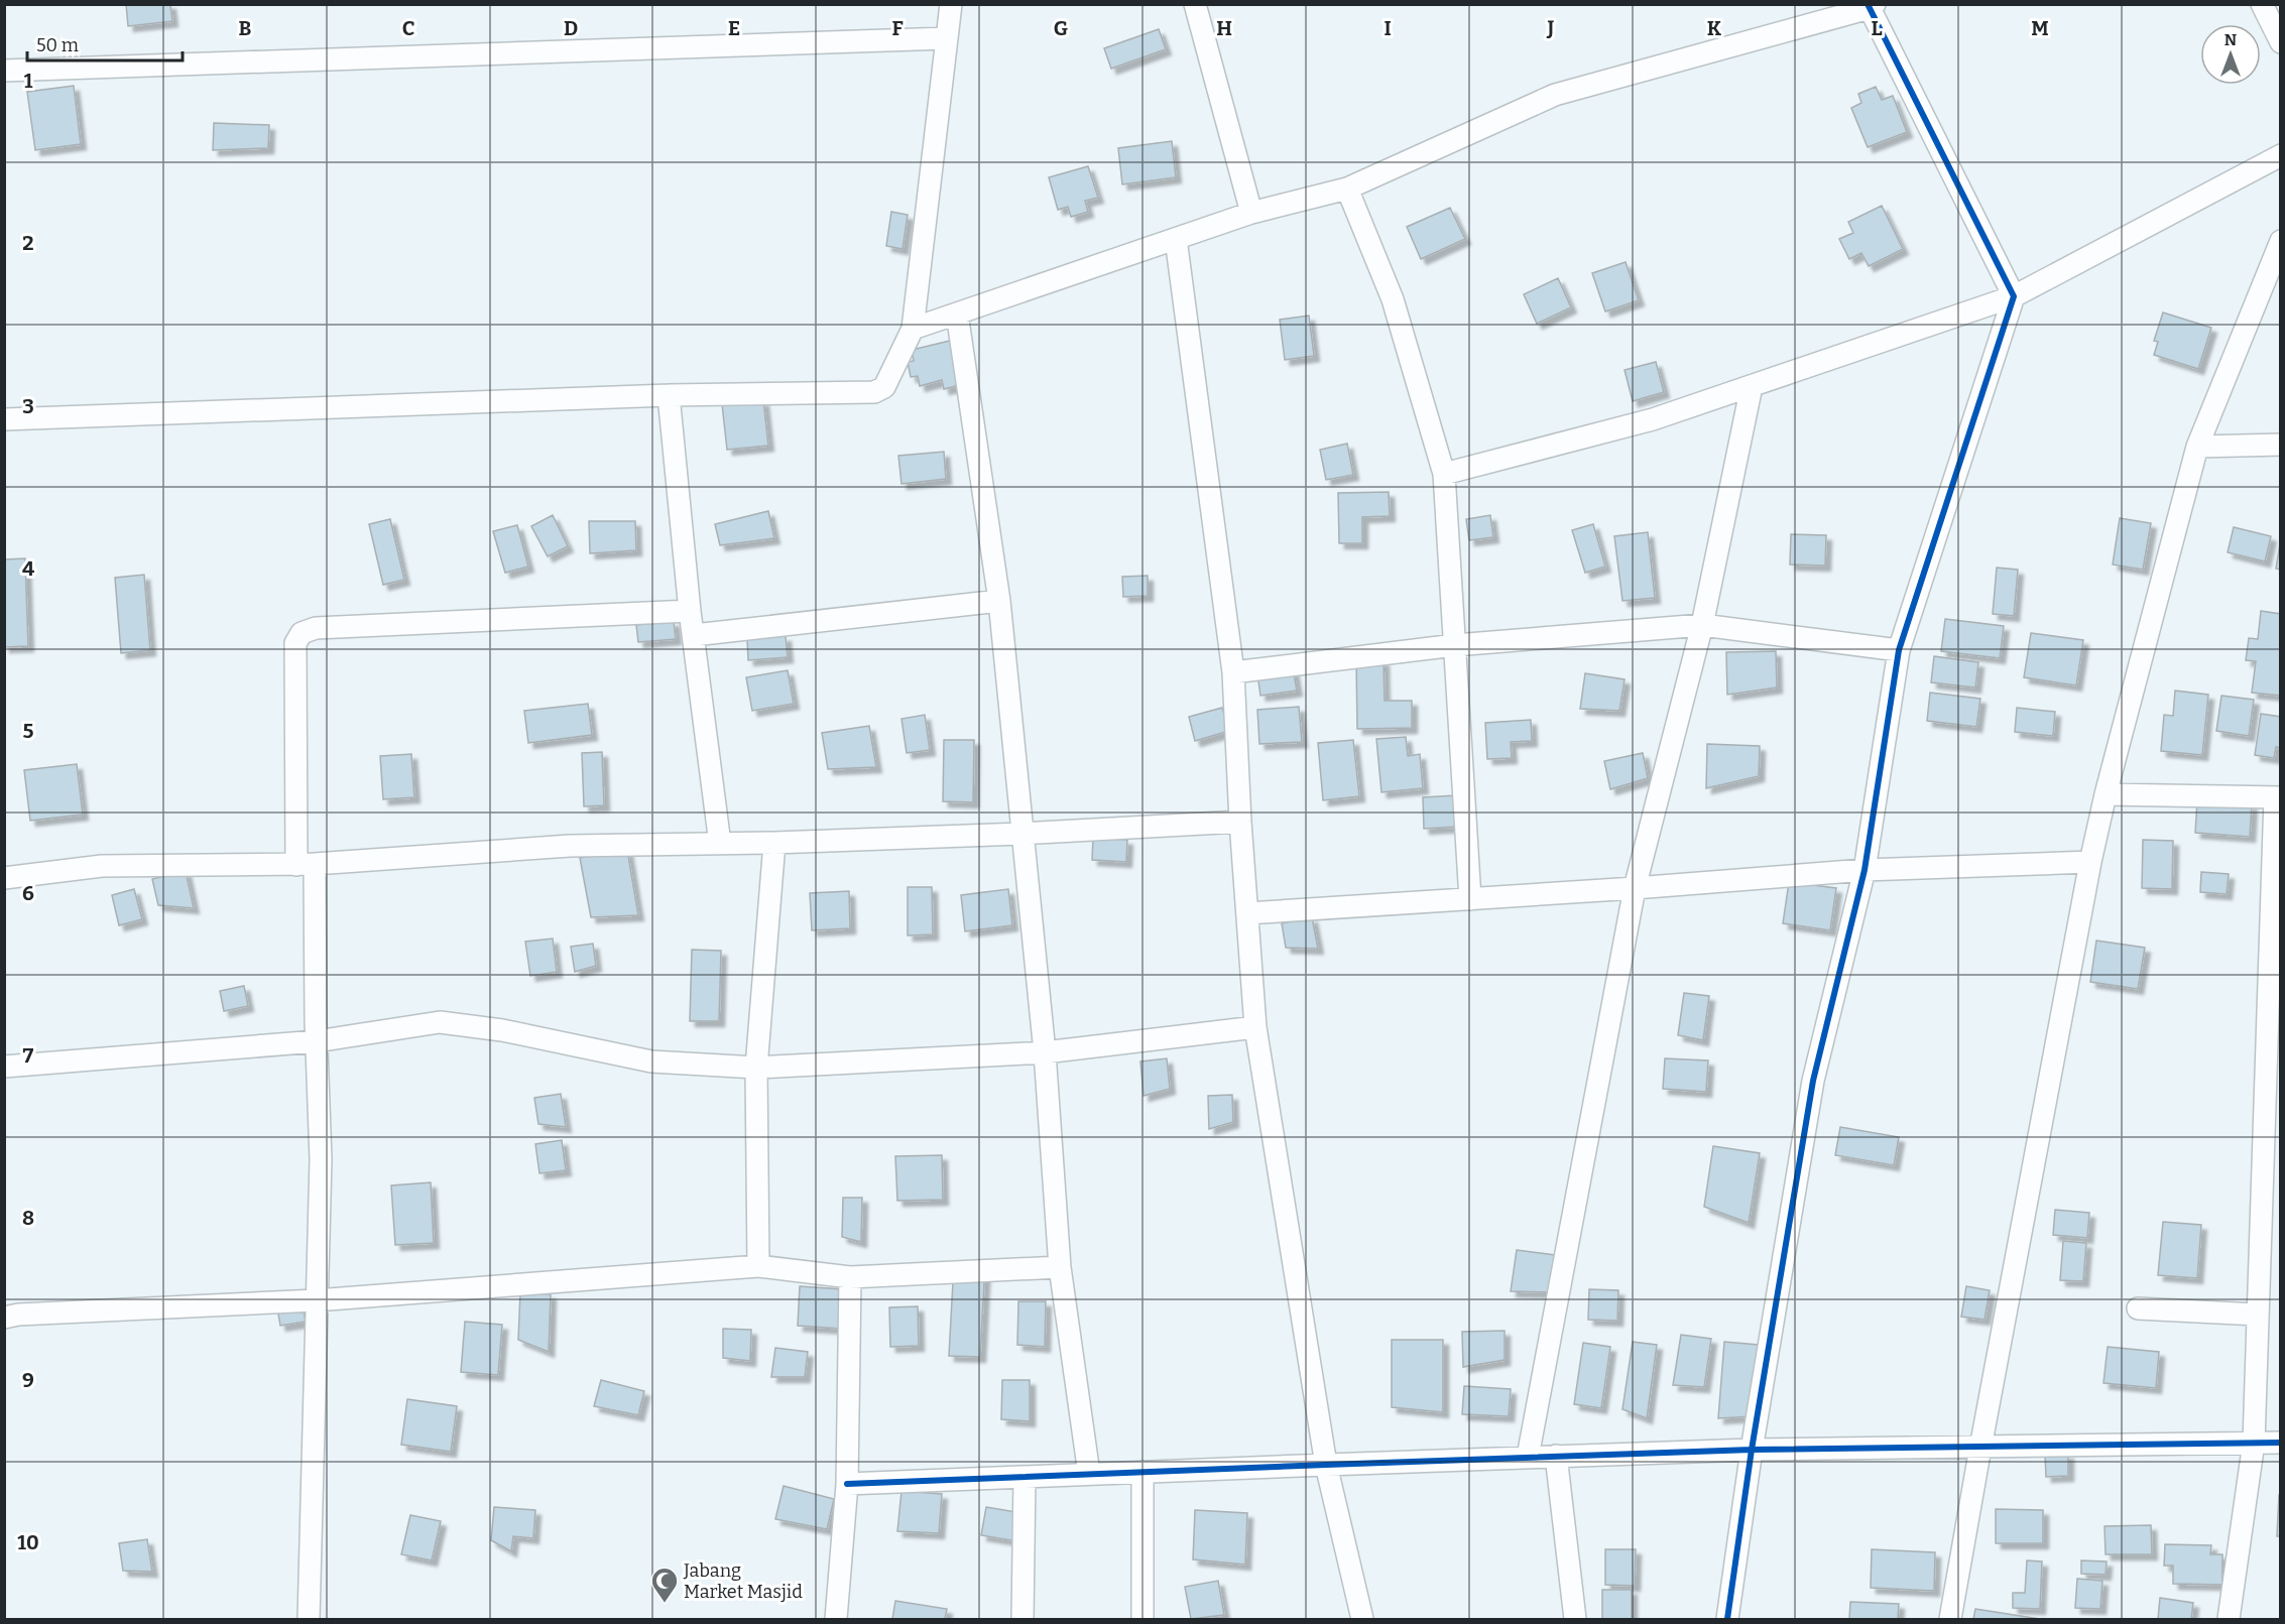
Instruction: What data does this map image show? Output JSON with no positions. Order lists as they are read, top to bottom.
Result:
{
  "places": {
    "mosque": ["Jabang Market Masjid"]
  },
  "scale_bar": "50 m",
  "north": "top",
  "grid": {
    "columns": [
      "B",
      "C",
      "D",
      "E",
      "F",
      "G",
      "H",
      "I",
      "J",
      "K",
      "L",
      "M"
    ],
    "rows": [
      "1",
      "2",
      "3",
      "4",
      "5",
      "6",
      "7",
      "8",
      "9",
      "10"
    ]
  }
}
